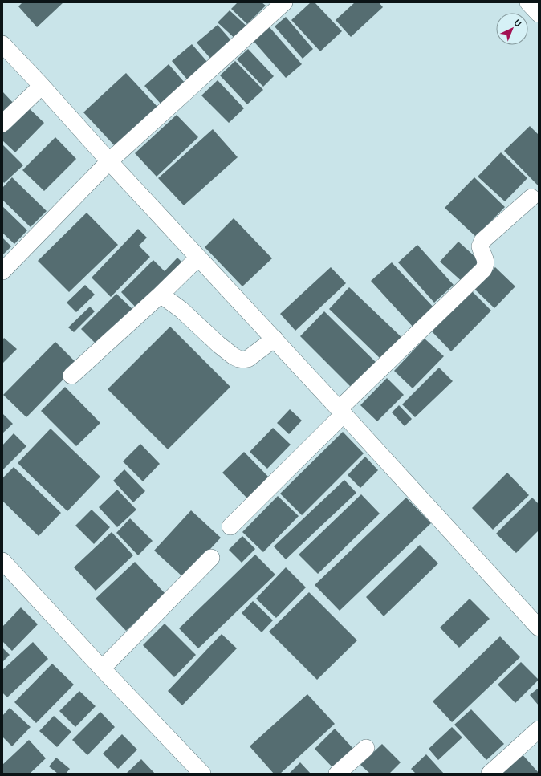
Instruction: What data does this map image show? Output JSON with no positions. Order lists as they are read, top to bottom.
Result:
{
  "north": "top right"
}
